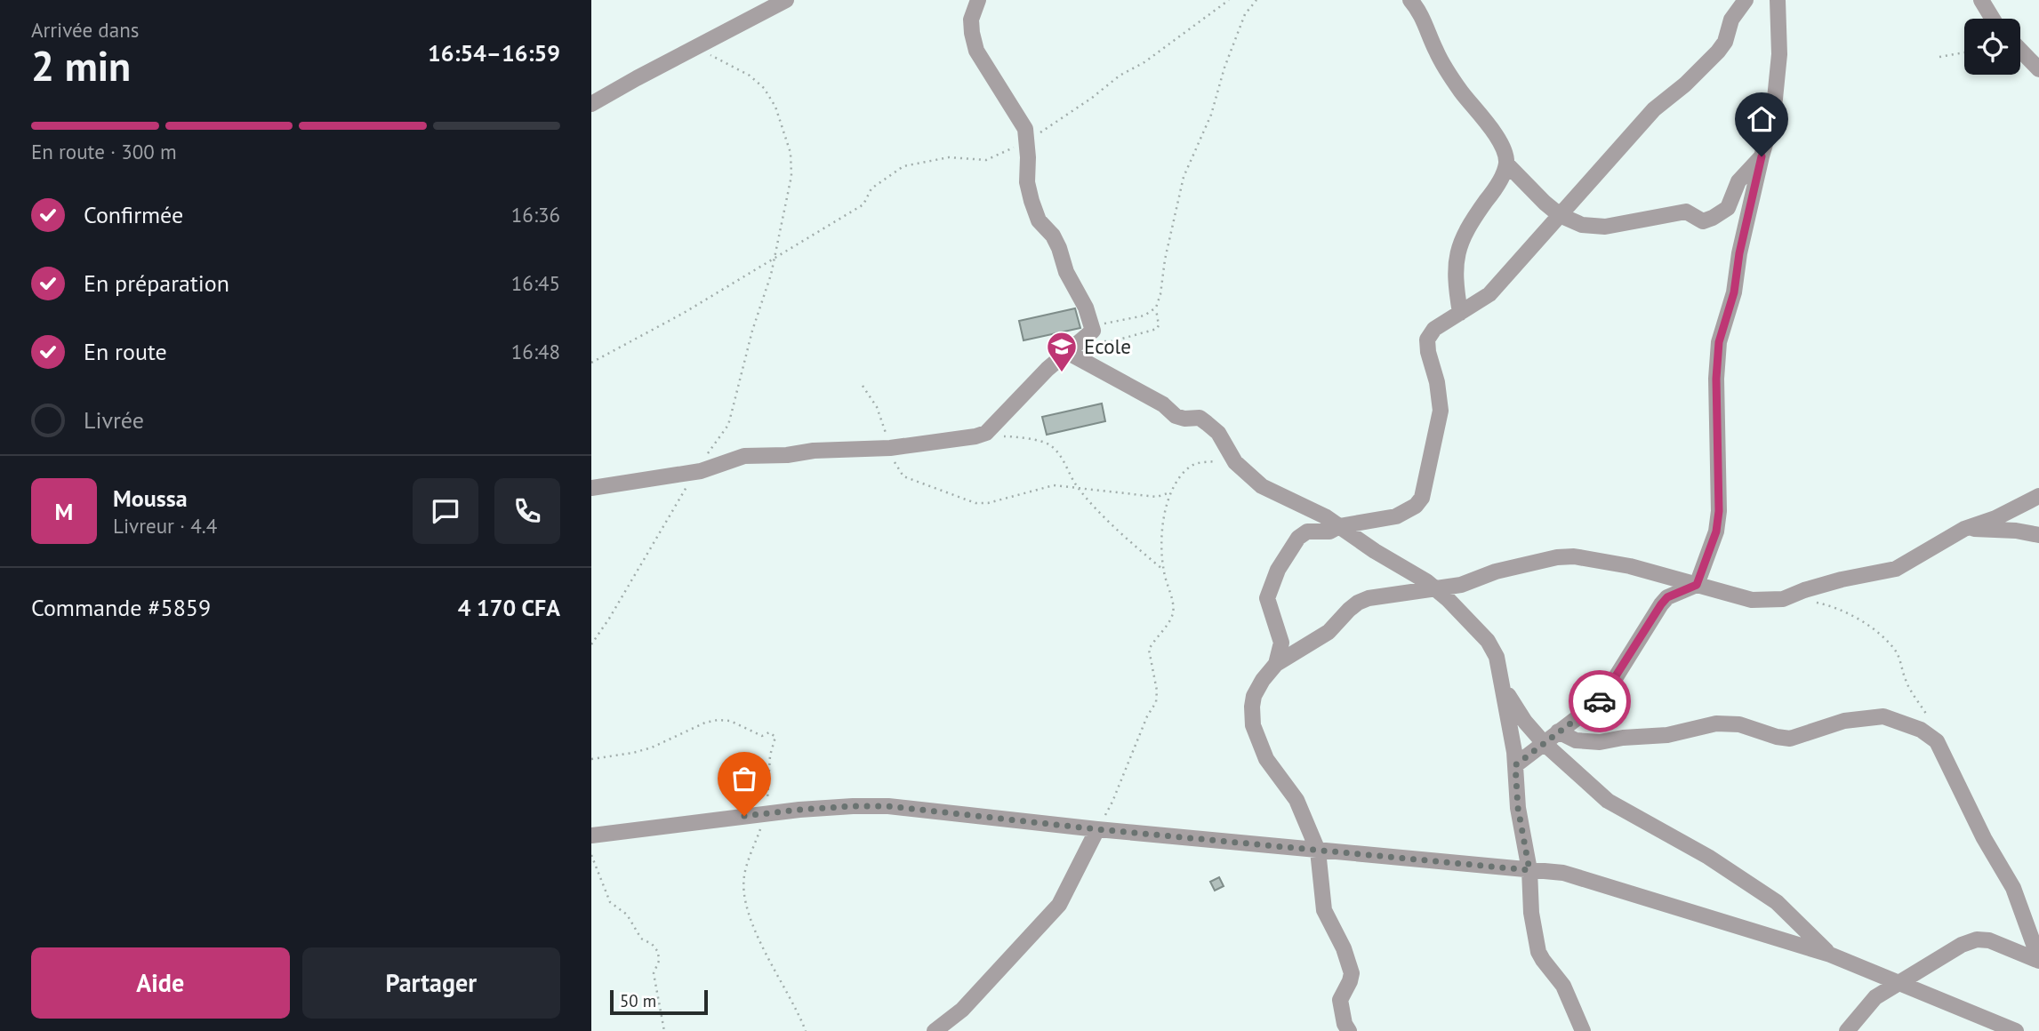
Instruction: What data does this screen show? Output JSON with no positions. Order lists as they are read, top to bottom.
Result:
{
  "places": {
    "school or university": ["Ecole"]
  },
  "scale_bar": "50 m",
  "page": {
    "heading": ["2 min", "Arrivée dans", "16:54–16:59"],
    "panel": [
      "Moussa",
      "Livreur · 4.4",
      "Commande #5859",
      "4 170 CFA"
    ],
    "bar": "En route · 300 m",
    "list": [
      ["Confirmée", "16:36"],
      ["En préparation", "16:45"],
      ["En route", "16:48"],
      "Livrée"
    ],
    "round": "M",
    "buttons": ["Aide", "Partager"],
    "scale": "50 m"
  }
}
